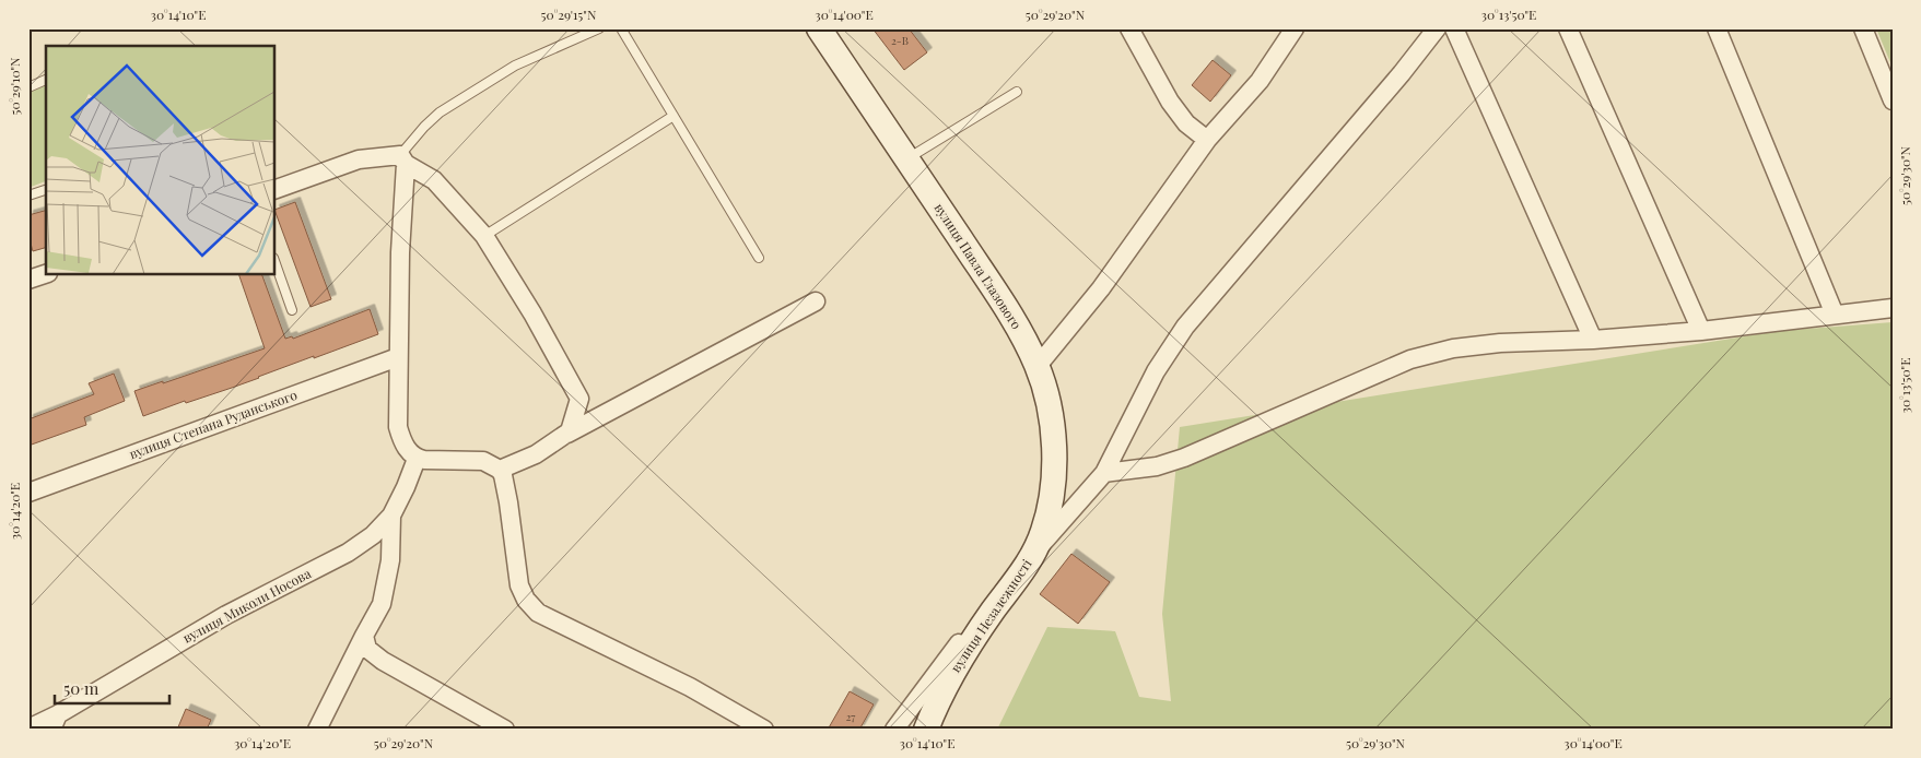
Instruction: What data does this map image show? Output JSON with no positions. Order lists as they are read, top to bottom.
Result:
{
  "streets": {
    "main road": ["вулиця Павла Глазового", "вулиця Незалежності"],
    "street": ["вулиця Степана Руданського", "вулиця Миколи Носова"]
  },
  "crossings": [
    ["вулиця Павла Глазового", "вулиця Незалежності"]
  ],
  "house_numbers": ["2-В", "27"],
  "scale_bar": "50 m",
  "coordinates": [
    "30°14'10\"E",
    "50°29'15\"N",
    "30°14'00\"E",
    "50°29'20\"N",
    "30°13'50\"E",
    "50°29'10\"N",
    "50°29'30\"N",
    "30°14'20\"E"
  ]
}
